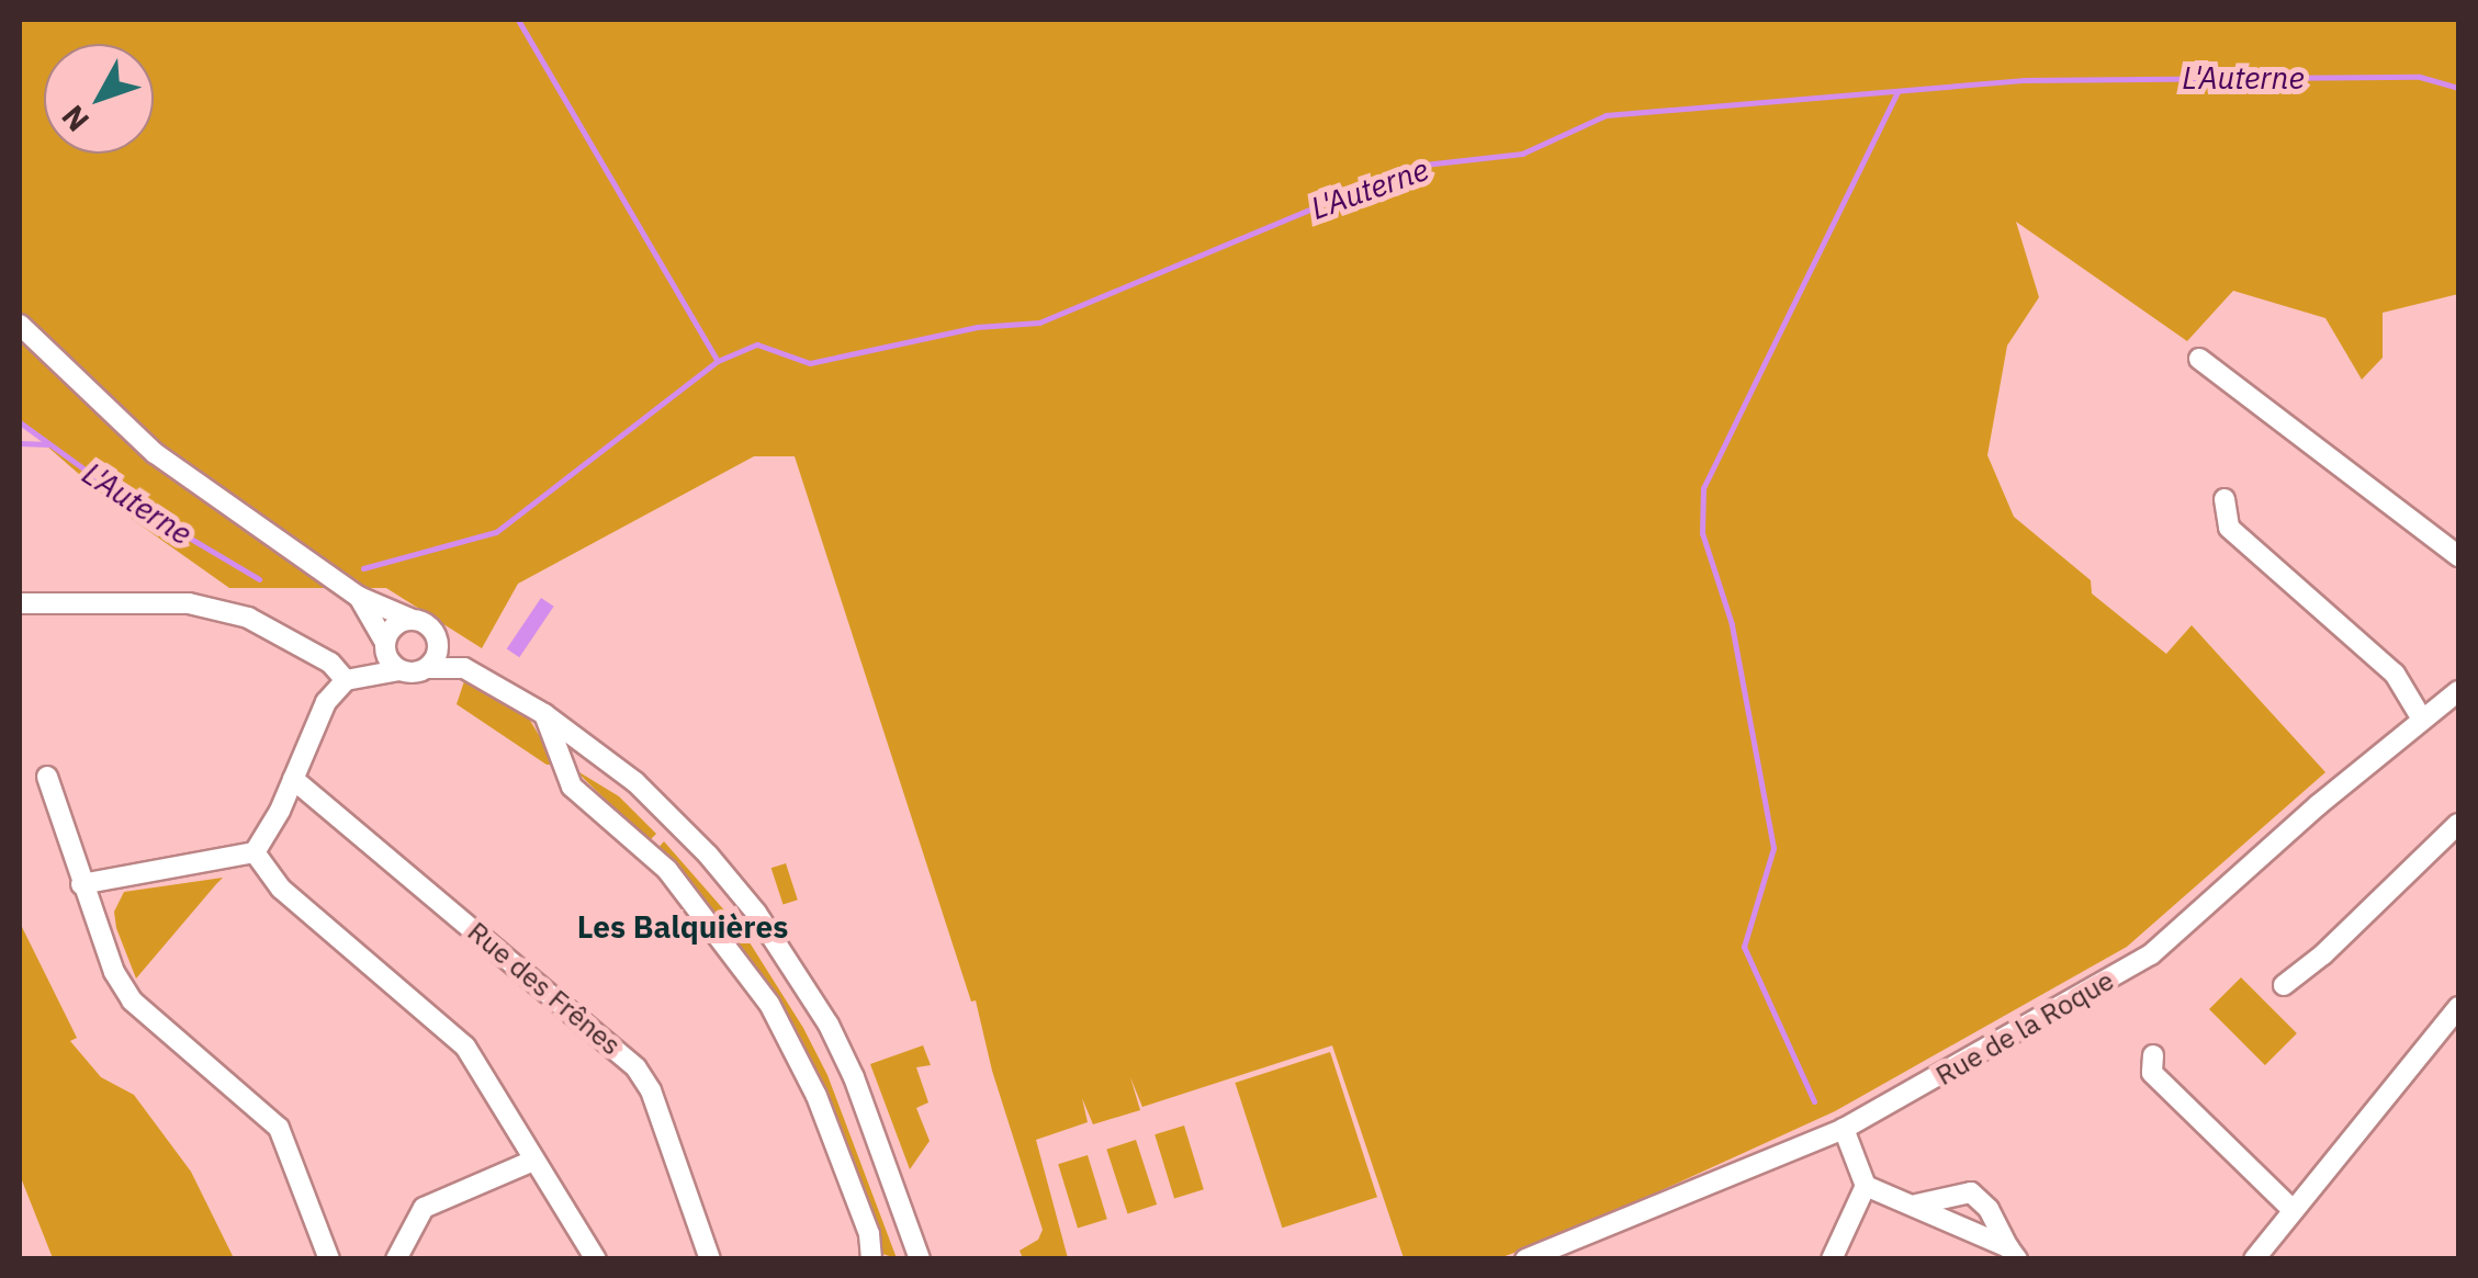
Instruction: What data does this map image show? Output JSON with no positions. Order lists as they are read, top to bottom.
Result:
{
  "streets": {
    "street": ["Rue des Frênes", "Rue de la Roque"]
  },
  "districts": ["Les Balquières"],
  "water": ["L'Auterne"],
  "north": "bottom left"
}
